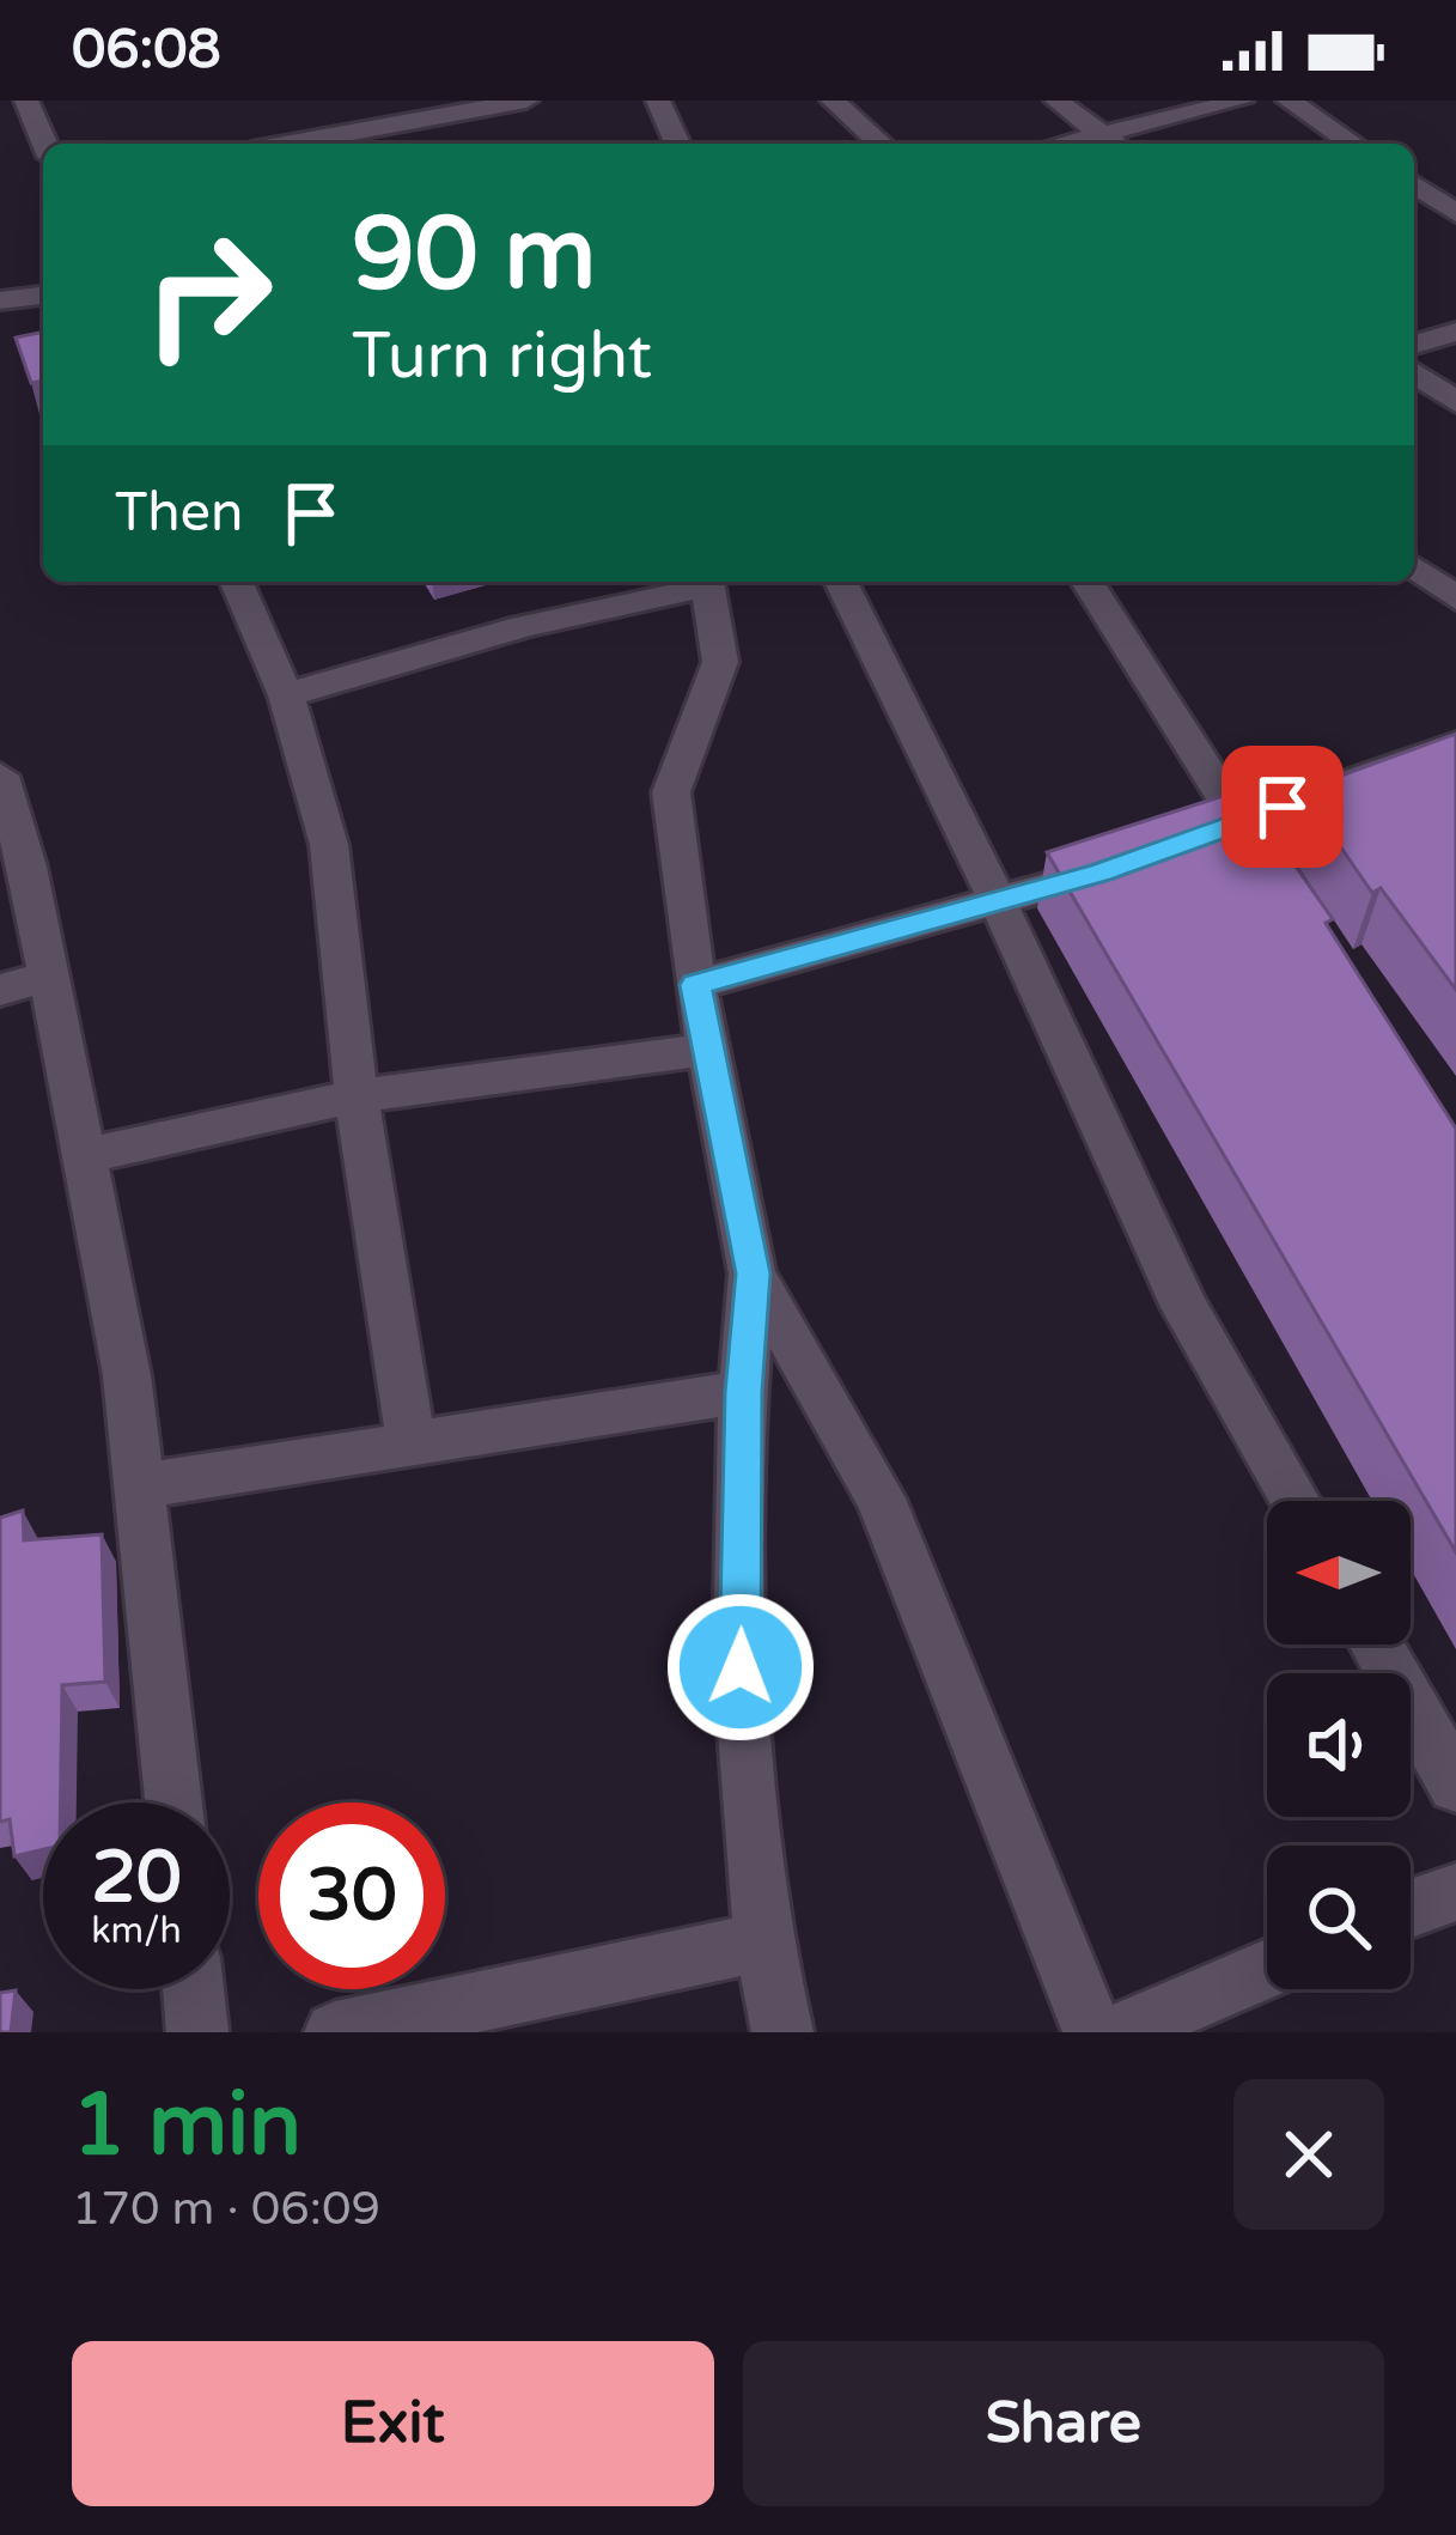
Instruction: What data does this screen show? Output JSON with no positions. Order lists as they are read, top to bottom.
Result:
{
  "north": "left",
  "page": {
    "status": "06:08",
    "turn": ["90 m", "Turn right"],
    "then": "Then",
    "speed": "20 km/h",
    "limit": "30",
    "heading": ["1 min", "170 m · 06:09"],
    "buttons": ["Exit", "Share"]
  }
}
